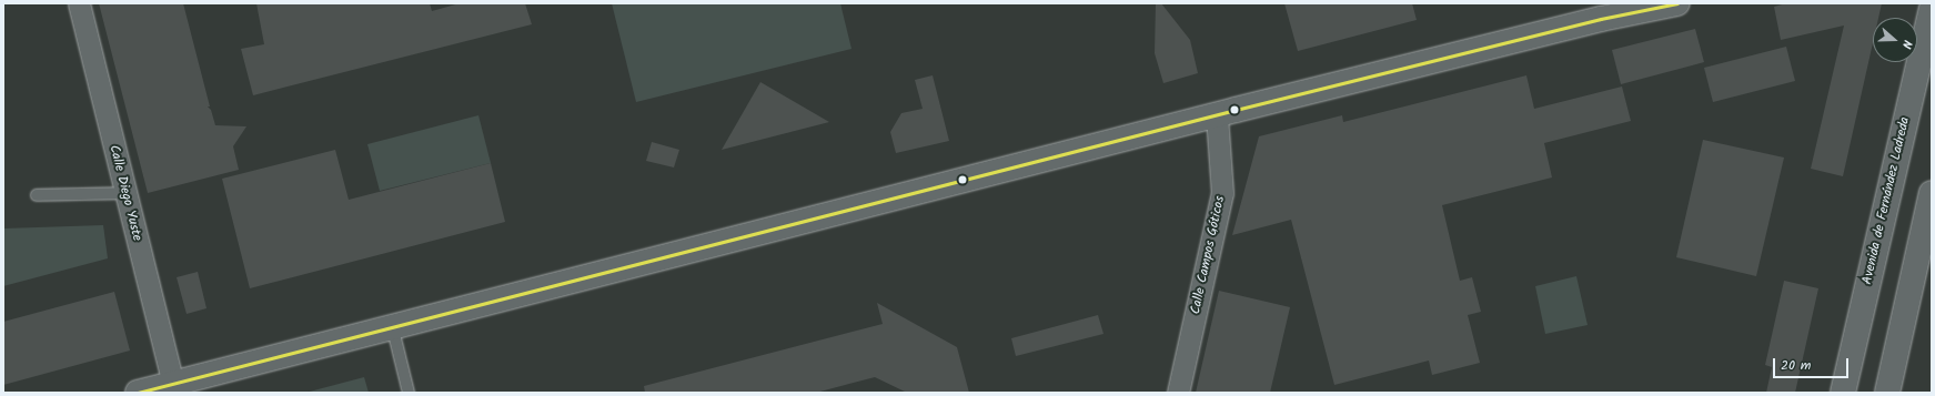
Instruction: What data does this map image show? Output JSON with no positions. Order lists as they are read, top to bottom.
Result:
{
  "streets": {
    "main road": ["Avenida de Fernández Ladreda"],
    "street": ["Calle Diego Yuste", "Calle Campos Góticos"]
  },
  "scale_bar": "20 m",
  "north": "right"
}
